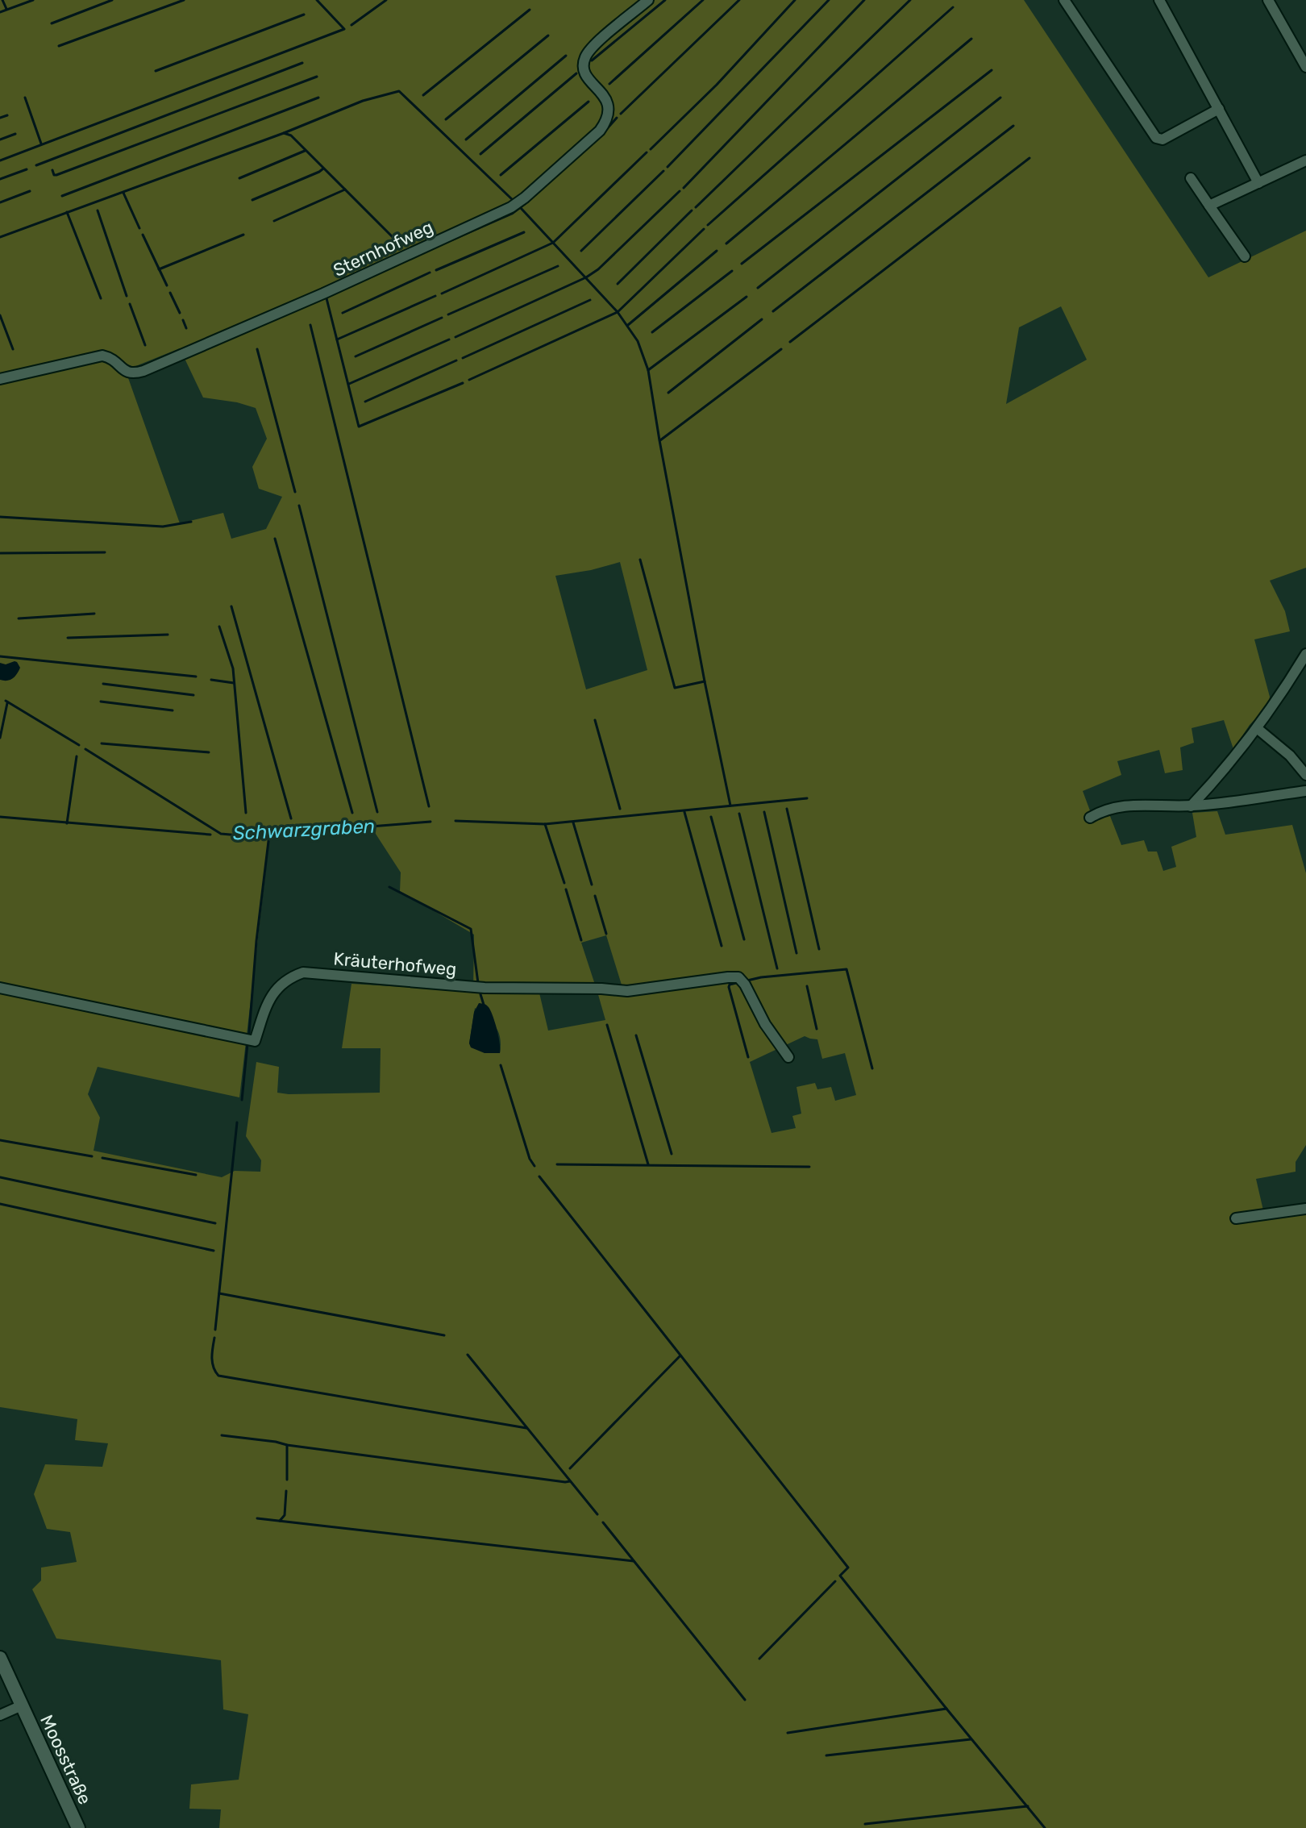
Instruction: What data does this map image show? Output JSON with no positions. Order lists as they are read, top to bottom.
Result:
{
  "streets": {
    "street": ["Sternhofweg", "Kräuterhofweg", "Moosstraße"]
  },
  "water": ["Schwarzgraben"]
}
